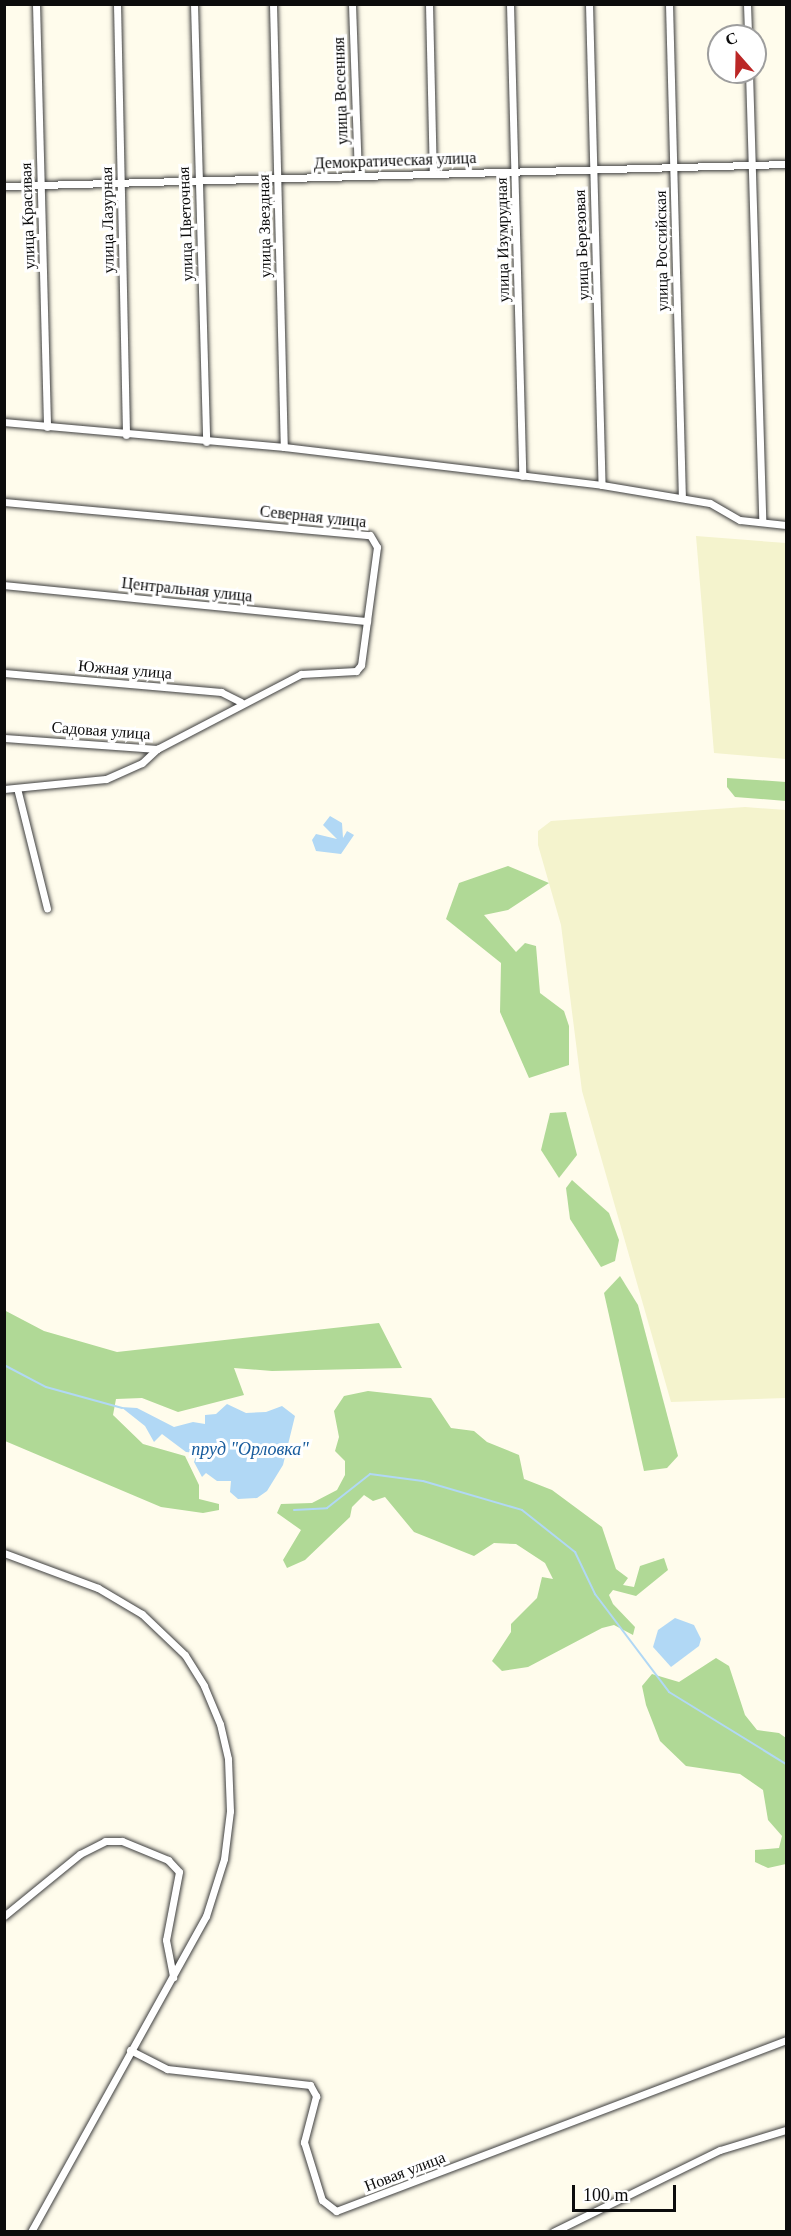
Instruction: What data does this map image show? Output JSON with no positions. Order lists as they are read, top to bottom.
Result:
{
  "streets": {
    "street": [
      "улица Весенняя",
      "Демократическая улица",
      "улица Красивая",
      "улица Лазурная",
      "улица Цветочная",
      "улица Звездная",
      "улица Изумрудная",
      "улица Березовая",
      "улица Российская",
      "Северная улица",
      "Центральная улица",
      "Южная улица",
      "Садовая улица",
      "Новая улица"
    ]
  },
  "crossings": [
    ["улица Весенняя", "Демократическая улица"],
    ["Демократическая улица", "улица Красивая"],
    ["Демократическая улица", "улица Лазурная"],
    ["Демократическая улица", "улица Цветочная"],
    ["Демократическая улица", "улица Звездная"],
    ["Демократическая улица", "улица Изумрудная"],
    ["Демократическая улица", "улица Березовая"],
    ["Демократическая улица", "улица Российская"],
    ["Северная улица", "Центральная улица"],
    ["Северная улица", "Садовая улица"],
    ["Южная улица", "Садовая улица"]
  ],
  "water": ["пруд \"Орловка\""],
  "scale_bar": "100 m",
  "north": "top"
}
